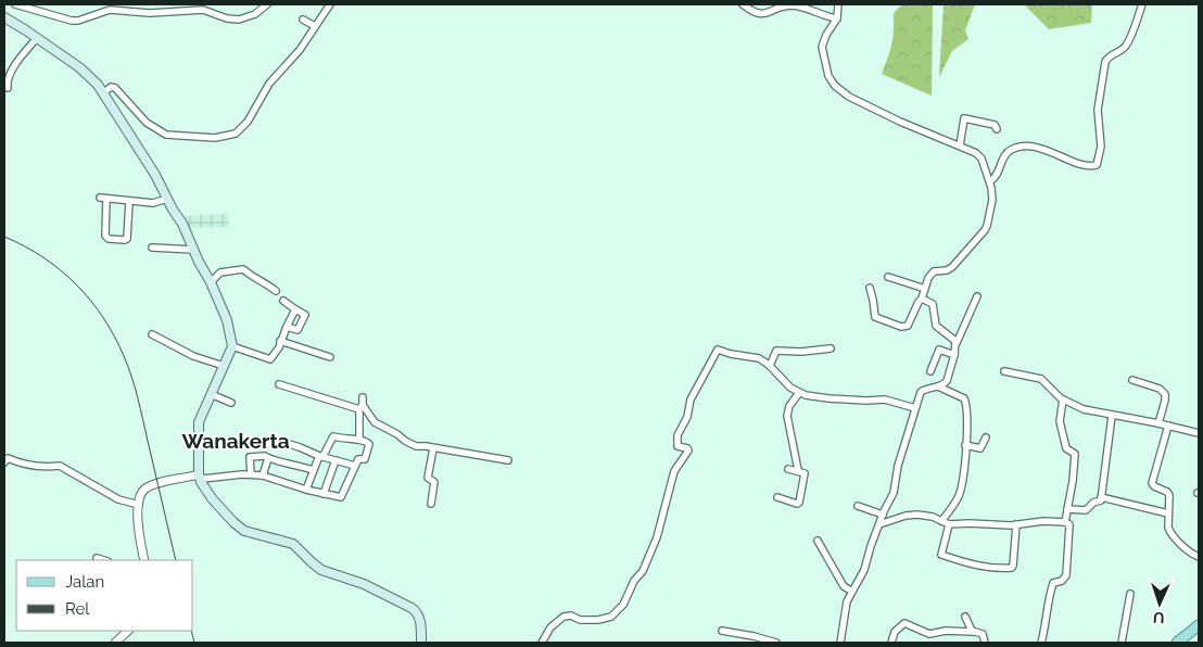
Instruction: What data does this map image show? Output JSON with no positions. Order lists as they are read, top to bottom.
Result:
{
  "districts": ["Wanakerta"],
  "legend": ["Jalan", "Rel"],
  "north": "bottom"
}
